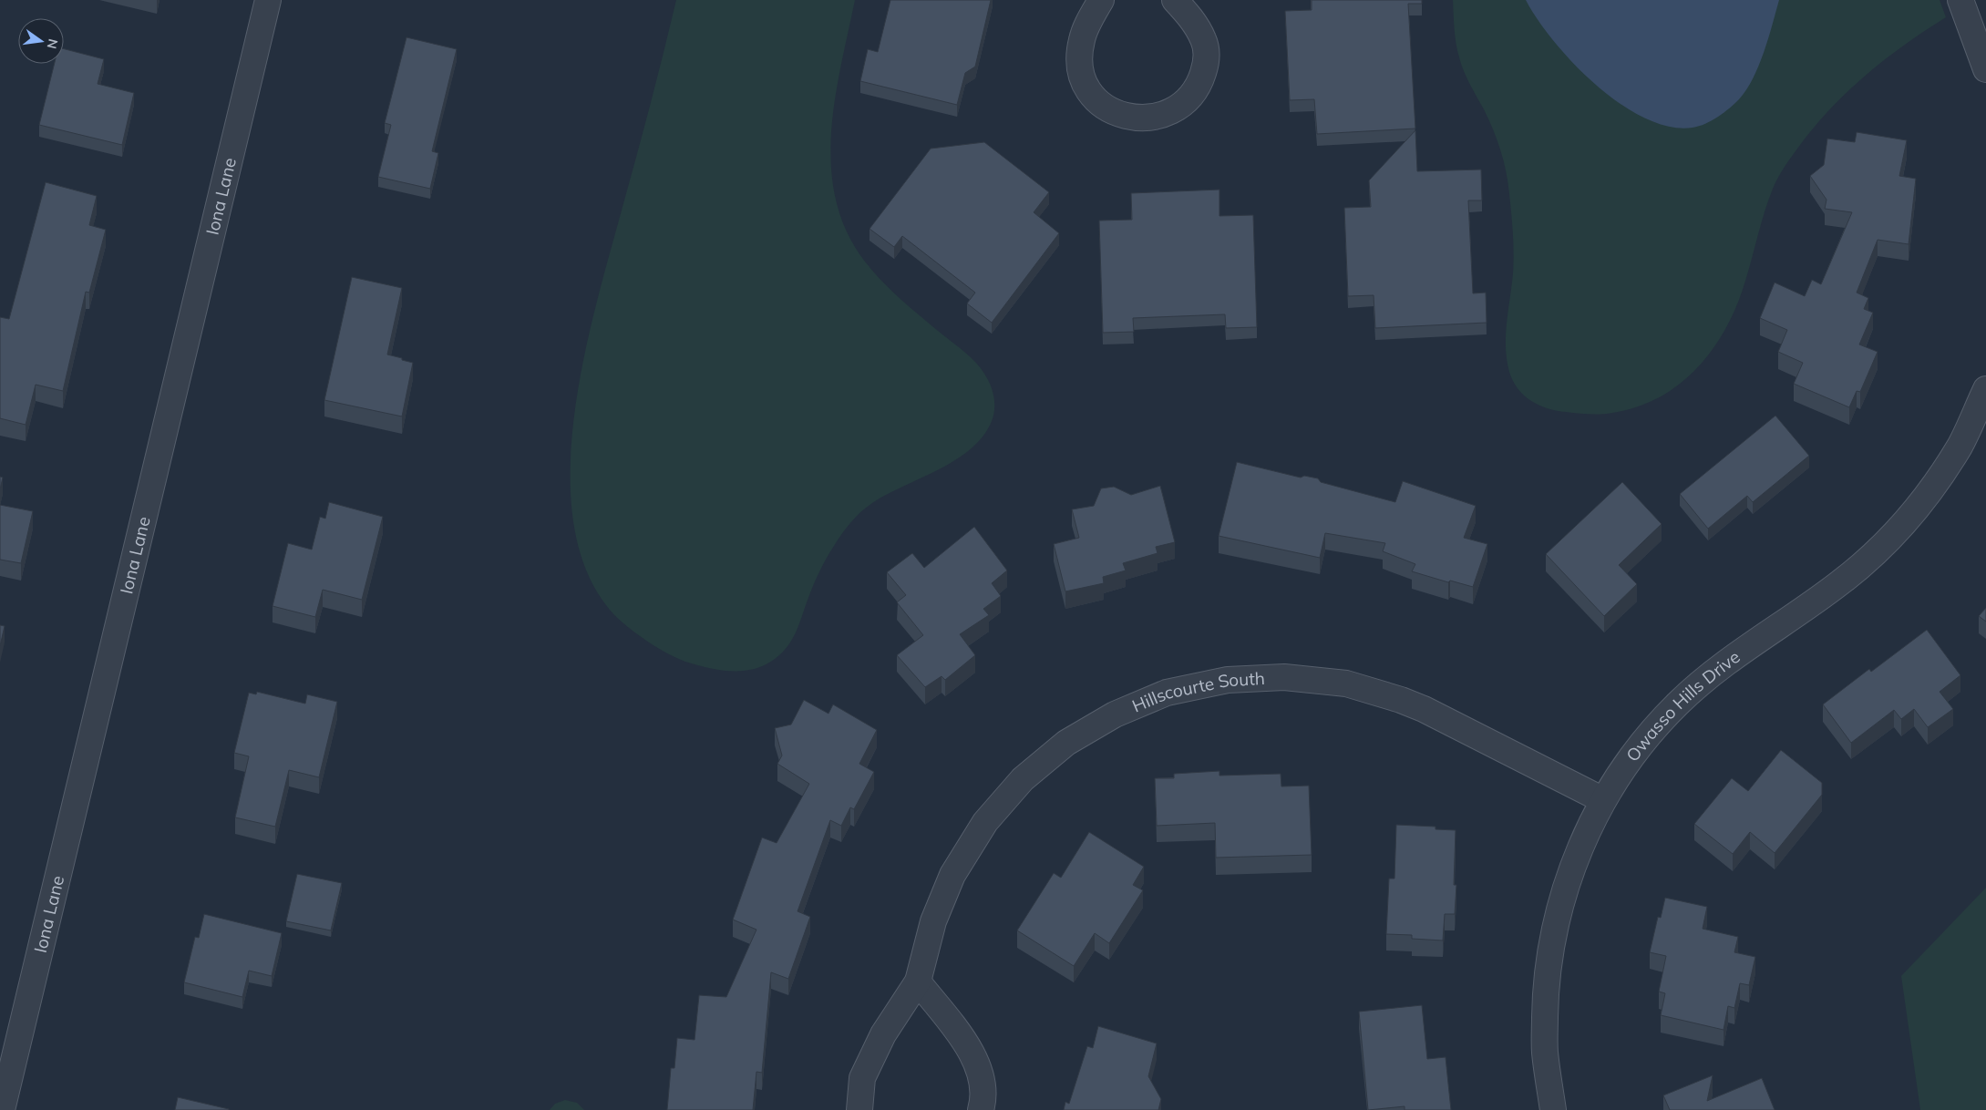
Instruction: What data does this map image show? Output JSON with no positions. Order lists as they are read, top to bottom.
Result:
{
  "streets": {
    "street": ["Iona Lane", "Hillscourte South", "Owasso Hills Drive"]
  },
  "crossings": [
    ["Hillscourte South", "Owasso Hills Drive"]
  ],
  "north": "right"
}
